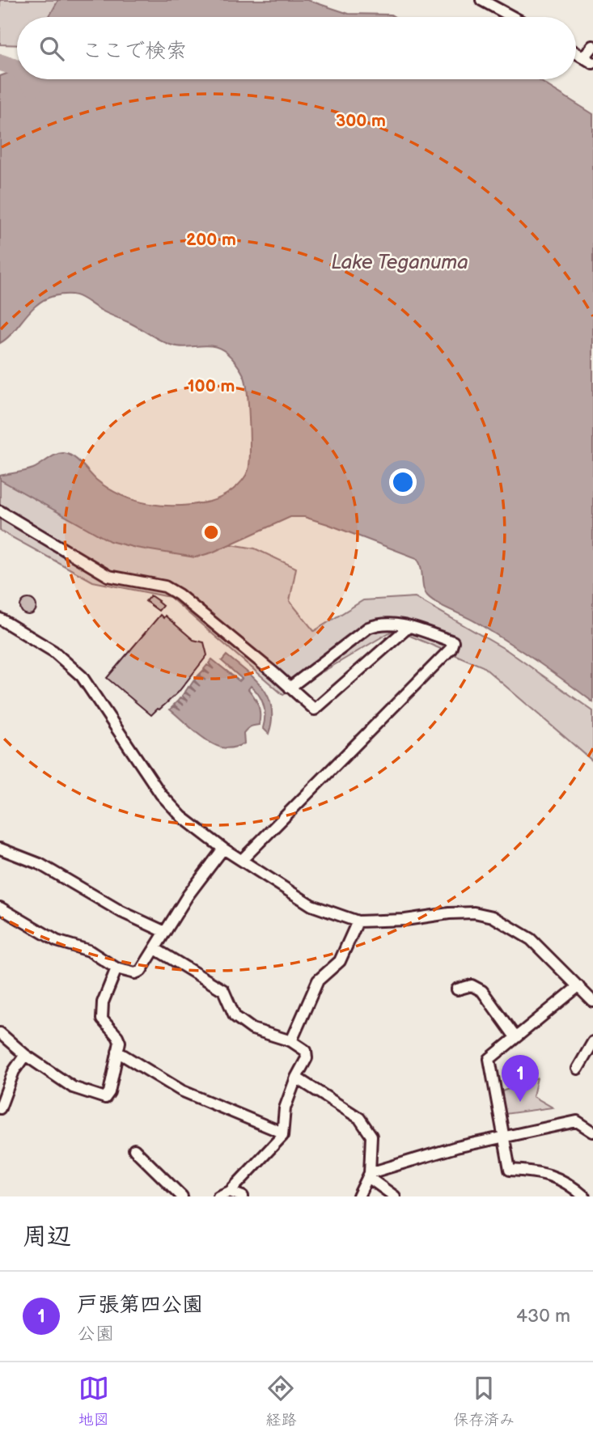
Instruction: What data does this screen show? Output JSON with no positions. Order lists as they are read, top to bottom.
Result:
{
  "water": ["Lake Teganuma"],
  "page": {
    "search": "ここで検索",
    "pins": "1",
    "heading": "周辺",
    "list": [
      {
        "mark": "1",
        "name": "戸張第四公園",
        "note": "公園",
        "value": "430 m"
      }
    ],
    "nav": ["地図", "経路", "保存済み"]
  },
  "rings": ["300 m", "200 m", "100 m"]
}
